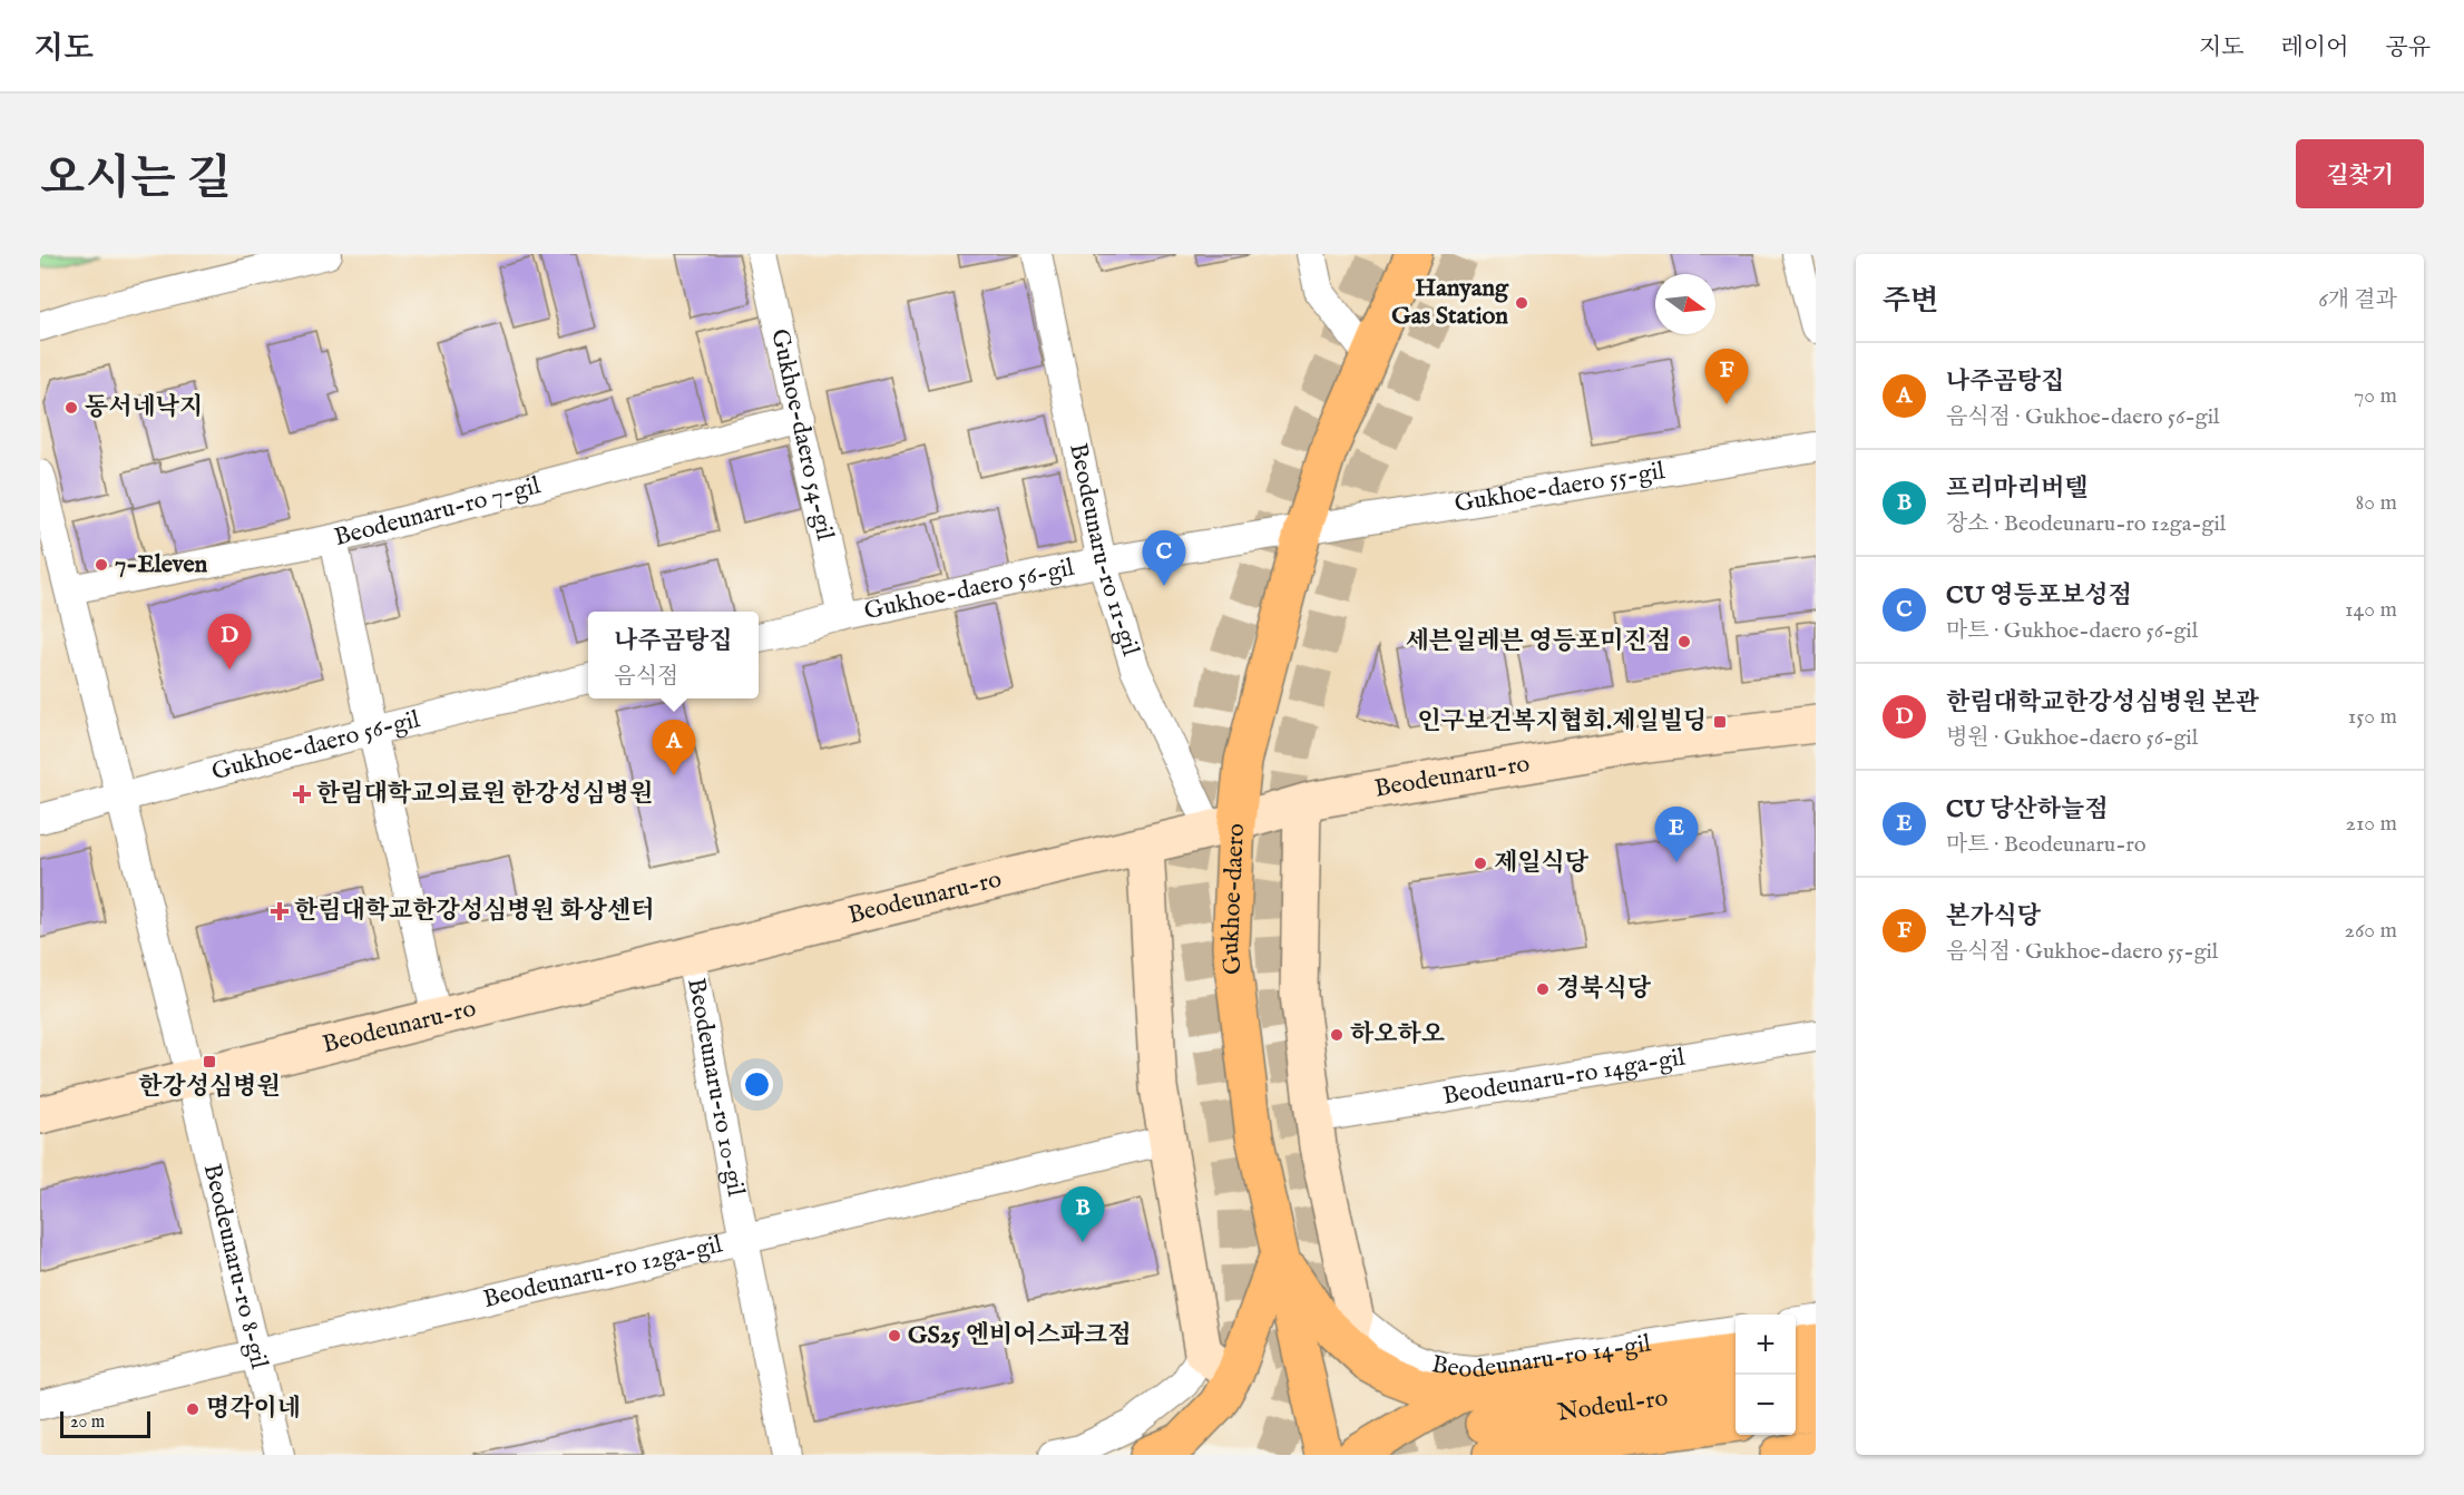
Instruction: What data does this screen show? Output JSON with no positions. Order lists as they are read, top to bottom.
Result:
{
  "streets": {
    "main road": ["Beodeunaru-ro", "Gukhoe-daero", "Nodeul-ro"],
    "street": [
      "Gukhoe-daero 54-gil",
      "Gukhoe-daero 55-gil",
      "Beodeunaru-ro 7-gil",
      "Beodeunaru-ro 11-gil",
      "Gukhoe-daero 56-gil",
      "Beodeunaru-ro 14ga-gil",
      "Beodeunaru-ro 10-gil",
      "Beodeunaru-ro 8-gil",
      "Beodeunaru-ro 12ga-gil",
      "Beodeunaru-ro 14-gil"
    ]
  },
  "crossings": [
    ["Gukhoe-daero 54-gil", "Beodeunaru-ro 7-gil"],
    ["Gukhoe-daero 54-gil", "Gukhoe-daero 56-gil"],
    ["Gukhoe-daero 55-gil", "Gukhoe-daero 56-gil"],
    ["Gukhoe-daero 55-gil", "Gukhoe-daero"],
    ["Beodeunaru-ro 11-gil", "Gukhoe-daero 56-gil"],
    ["Beodeunaru-ro 11-gil", "Beodeunaru-ro"],
    ["Beodeunaru-ro 11-gil", "Gukhoe-daero"],
    ["Gukhoe-daero 56-gil", "Gukhoe-daero"],
    ["Beodeunaru-ro", "Gukhoe-daero"],
    ["Beodeunaru-ro", "Beodeunaru-ro 10-gil"],
    ["Beodeunaru-ro", "Beodeunaru-ro 8-gil"],
    ["Beodeunaru-ro 10-gil", "Beodeunaru-ro 12ga-gil"],
    ["Beodeunaru-ro 8-gil", "Beodeunaru-ro 12ga-gil"]
  ],
  "places": {
    "other": [
      "Hanyang Gas Station",
      "동서네낙지",
      "7-Eleven",
      "세븐일레븐 영등포미진점",
      "제일식당",
      "경북식당",
      "하오하오",
      "GS25 엔비어스파크점",
      "명각이네"
    ],
    "transit": ["인구보건복지협회.제일빌딩", "한강성심병원"],
    "health": ["한림대학교의료원 한강성심병원", "한림대학교한강성심병원 화상센터"]
  },
  "scale_bar": "20 m",
  "north": "right",
  "page": {
    "header": "지도",
    "nav": ["지도", "레이어", "공유"],
    "title": "오시는 길",
    "buttons": "길찾기",
    "heading": ["주변", "6개 결과"],
    "list": [
      {
        "mark": "A",
        "name": "나주곰탕집",
        "note": "음식점 · Gukhoe-daero 56-gil",
        "value": "70 m"
      },
      {
        "mark": "B",
        "name": "프리마리버텔",
        "note": "장소 · Beodeunaru-ro 12ga-gil",
        "value": "80 m"
      },
      {
        "mark": "C",
        "name": "CU 영등포보성점",
        "note": "마트 · Gukhoe-daero 56-gil",
        "value": "140 m"
      },
      {
        "mark": "D",
        "name": "한림대학교한강성심병원 본관",
        "note": "병원 · Gukhoe-daero 56-gil",
        "value": "150 m"
      },
      {
        "mark": "E",
        "name": "CU 당산하늘점",
        "note": "마트 · Beodeunaru-ro",
        "value": "210 m"
      },
      {
        "mark": "F",
        "name": "본가식당",
        "note": "음식점 · Gukhoe-daero 55-gil",
        "value": "260 m"
      }
    ],
    "pins": [
      "F",
      "C",
      "D",
      "A",
      "E",
      "B"
    ],
    "popup": ["나주곰탕집", "음식점"],
    "map_buttons": ["+", "−"],
    "scale": "20 m"
  }
}
